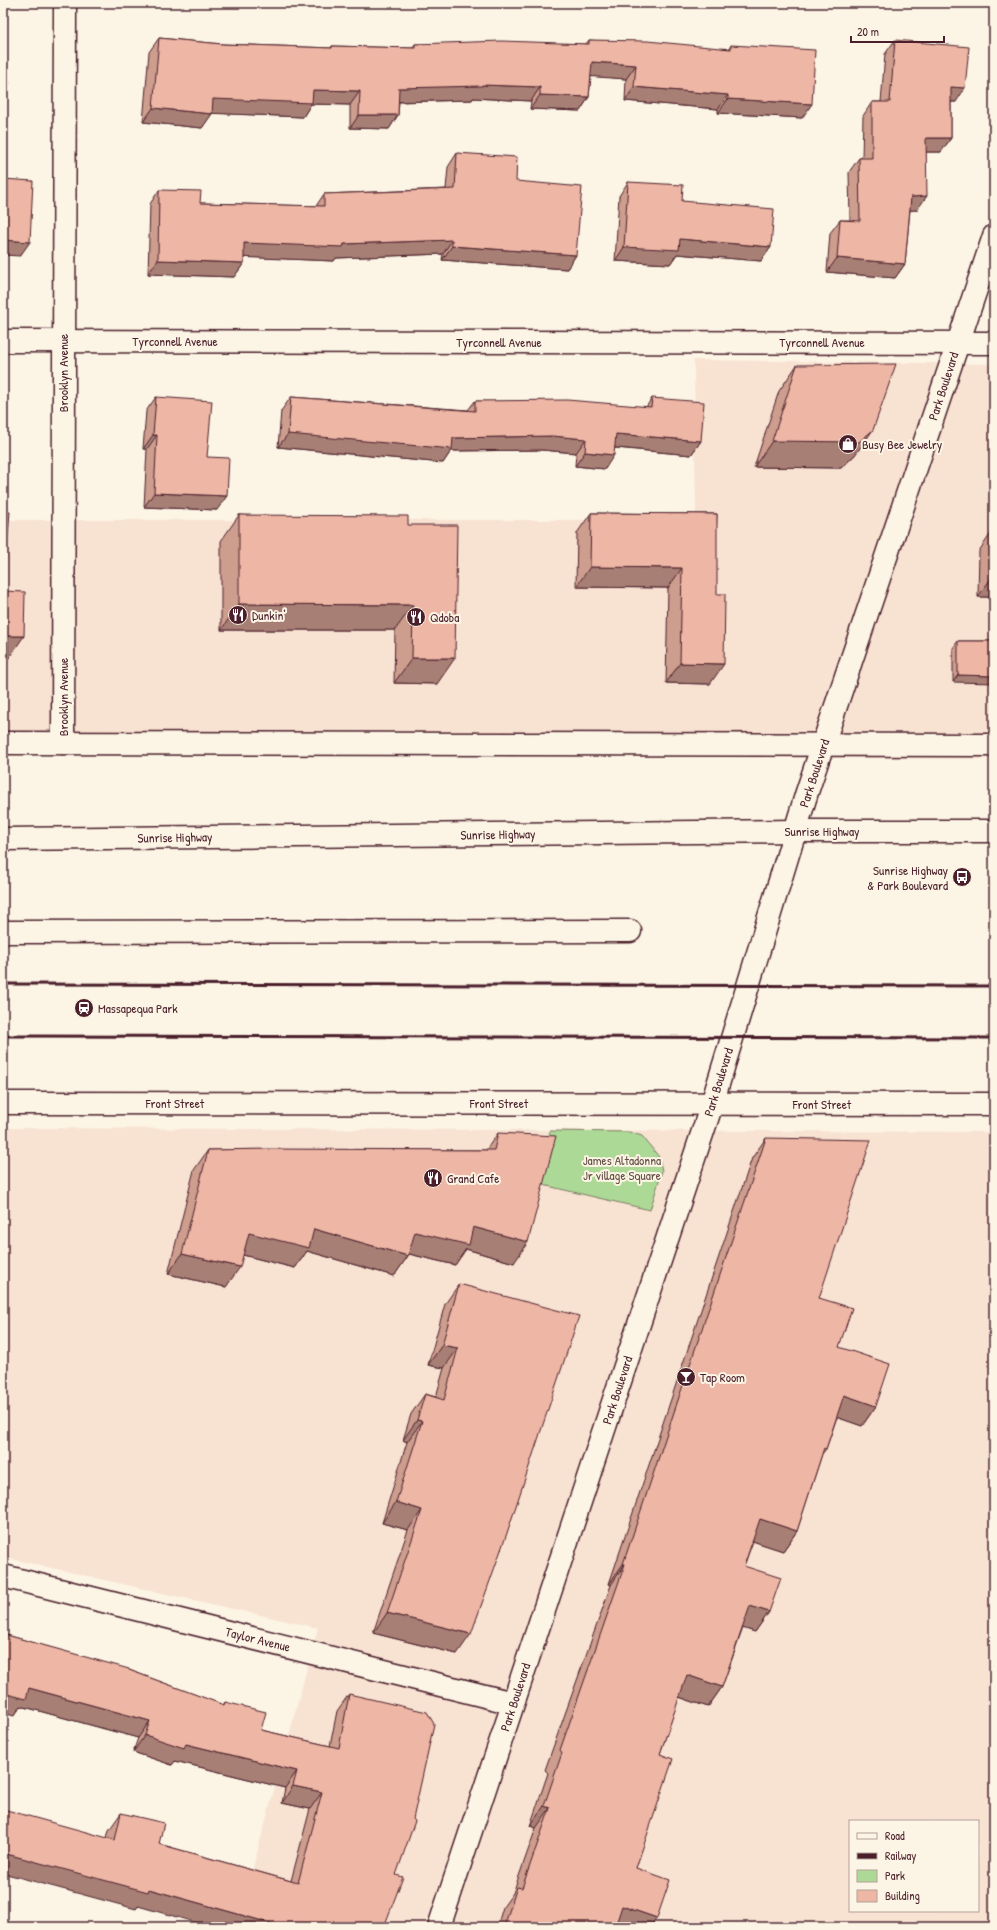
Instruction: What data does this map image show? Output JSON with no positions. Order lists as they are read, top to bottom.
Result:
{
  "streets": {
    "main road": [
      "Tyrconnell Avenue",
      "Brooklyn Avenue",
      "Park Boulevard",
      "Sunrise Highway",
      "Front Street",
      "Taylor Avenue"
    ]
  },
  "crossings": [
    ["Tyrconnell Avenue", "Brooklyn Avenue"],
    ["Tyrconnell Avenue", "Park Boulevard"],
    ["Park Boulevard", "Sunrise Highway"],
    ["Park Boulevard", "Front Street"],
    ["Park Boulevard", "Taylor Avenue"]
  ],
  "parks": ["James Altadonna Jr village Square"],
  "places": {
    "shop": ["Busy Bee Jewelry"],
    "restaurant": ["Dunkin'", "Qdoba", "Grand Cafe"],
    "bus stop": ["Sunrise Highway & Park Boulevard"],
    "station": ["Massapequa Park"],
    "bar": ["Tap Room"]
  },
  "legend": [
    "Road",
    "Railway",
    "Park",
    "Building"
  ],
  "scale_bar": "20 m"
}
